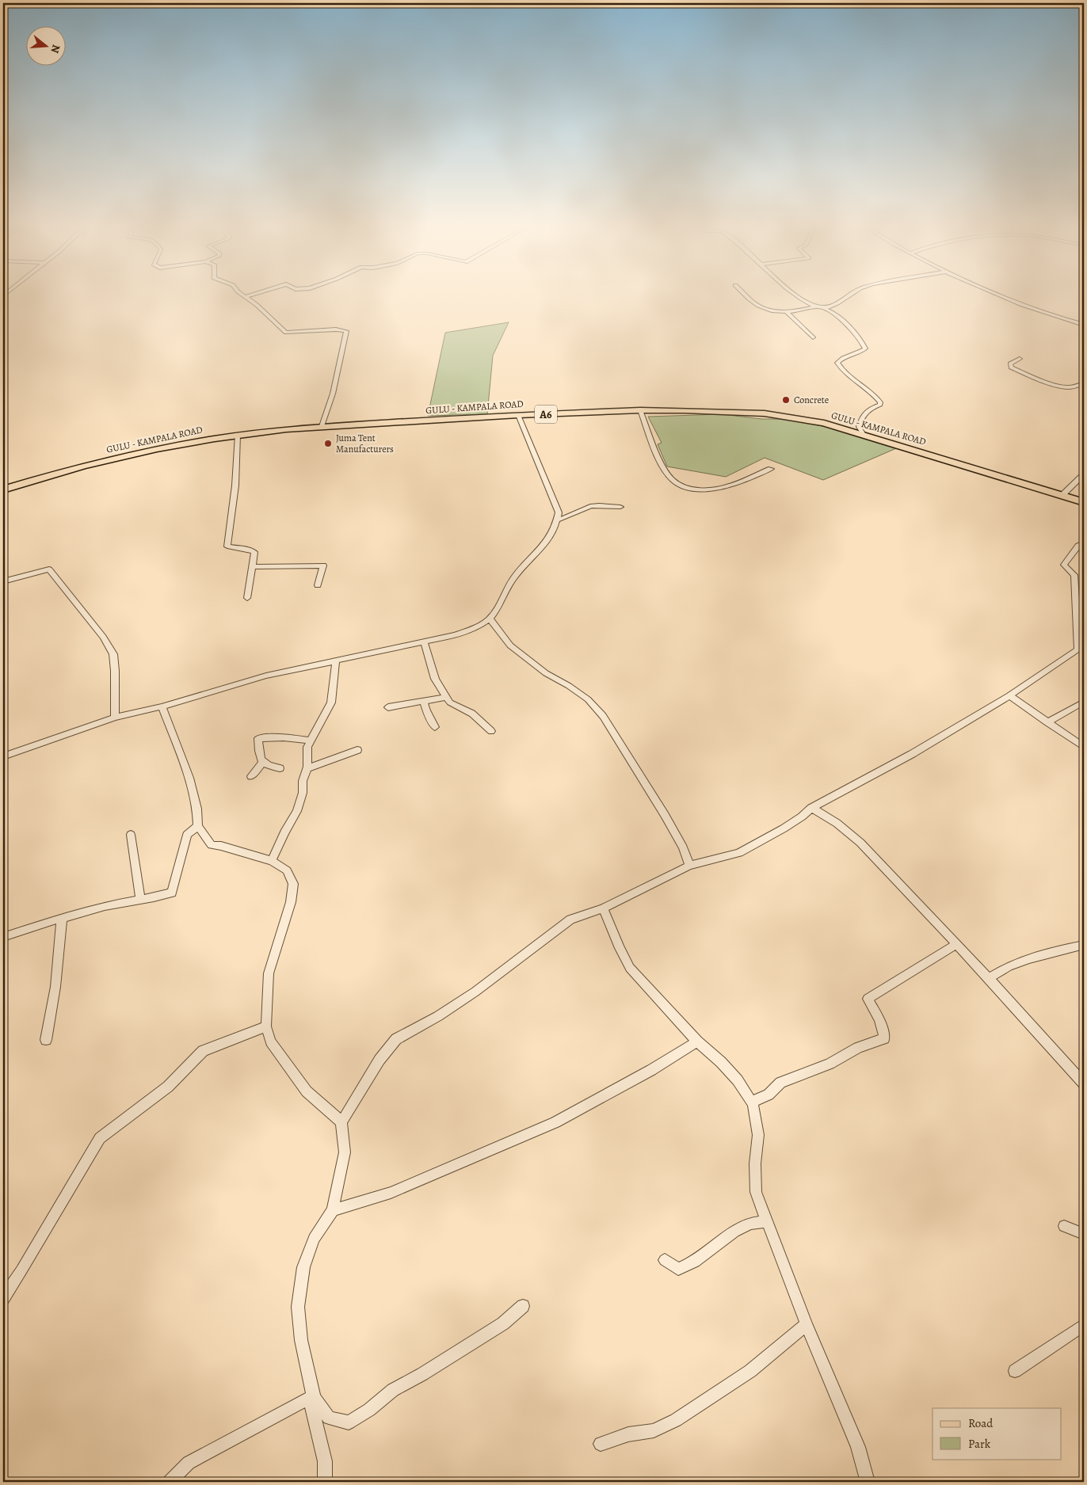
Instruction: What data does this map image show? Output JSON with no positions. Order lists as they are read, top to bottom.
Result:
{
  "streets": {
    "main road": ["GULU - KAMPALA ROAD", "A6"]
  },
  "places": ["Concrete", "Juma Tent Manufacturers"],
  "legend": ["Road", "Park"],
  "north": "right"
}
